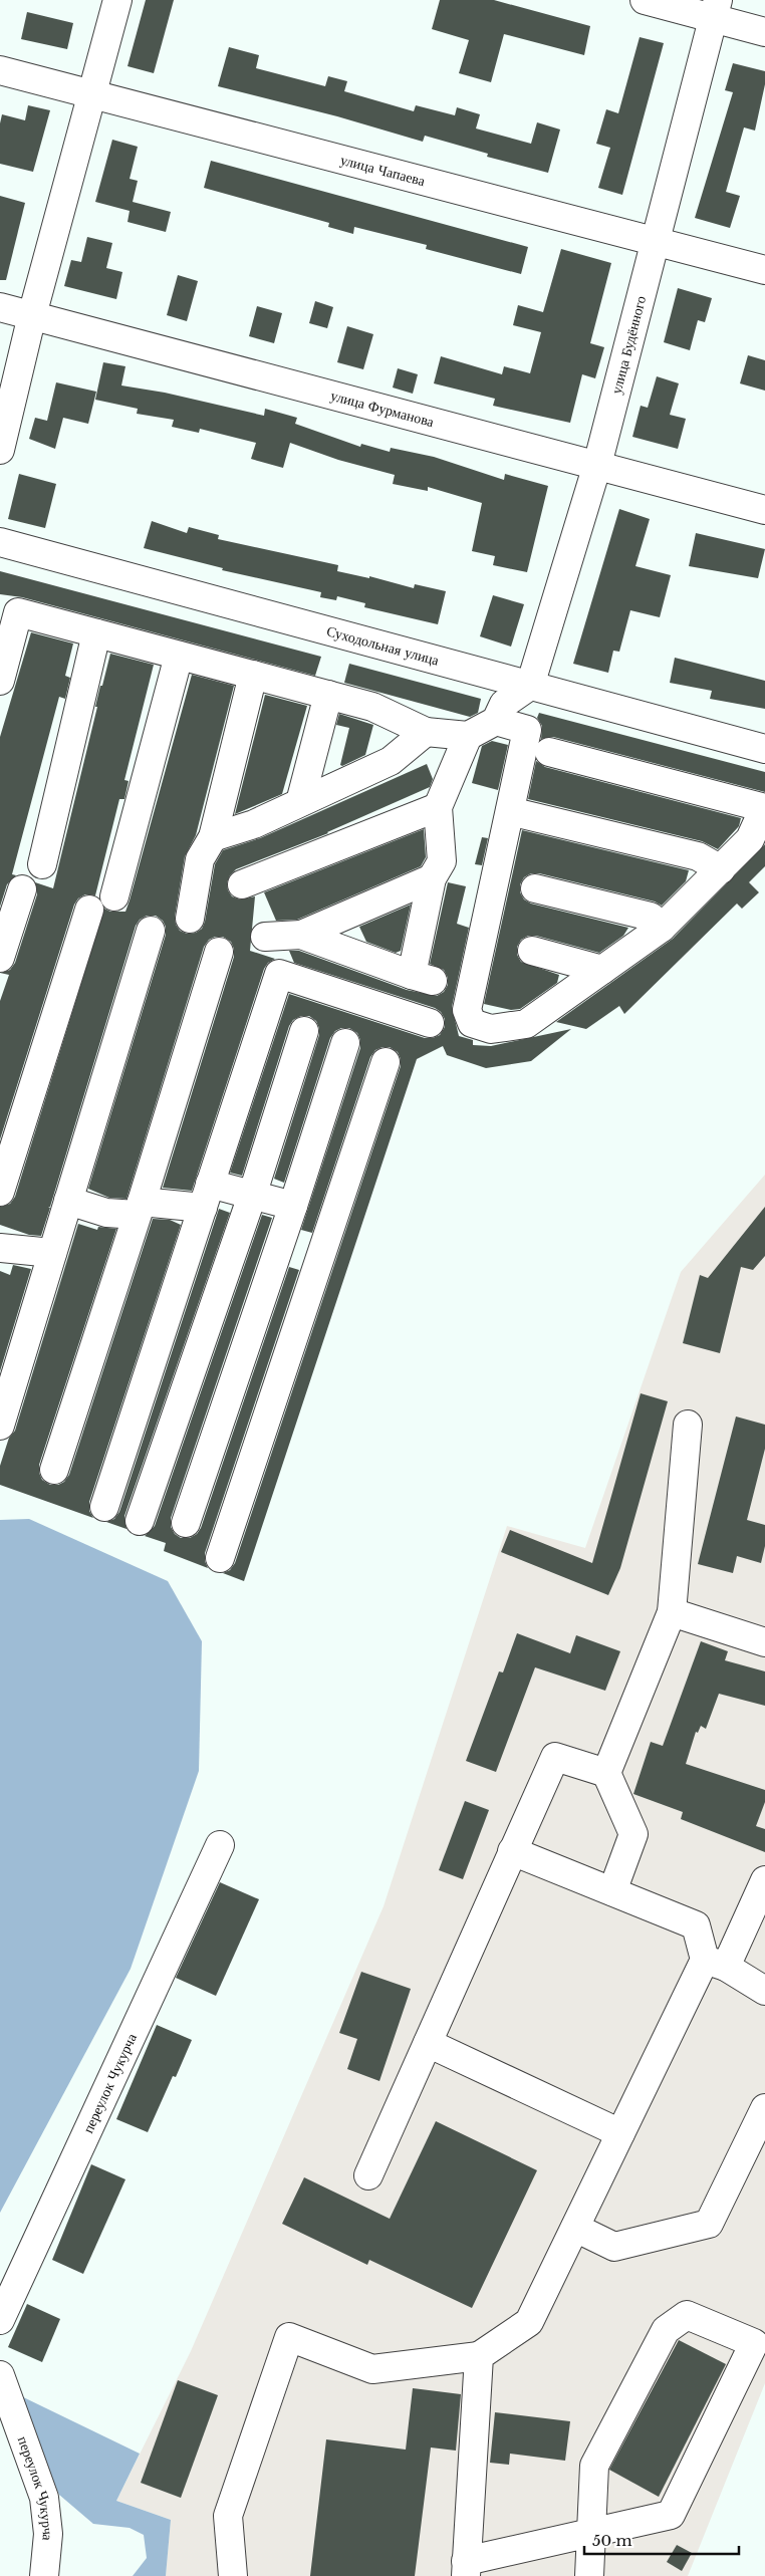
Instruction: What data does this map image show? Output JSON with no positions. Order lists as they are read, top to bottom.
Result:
{
  "streets": {
    "street": [
      "улица Чапаева",
      "улица Будённого",
      "улица Фурманова",
      "Суходольная улица",
      "переулок Чукурча"
    ]
  },
  "crossings": [
    ["улица Чапаева", "улица Будённого"],
    ["улица Будённого", "улица Фурманова"],
    ["улица Будённого", "Суходольная улица"]
  ],
  "scale_bar": "50 m"
}
